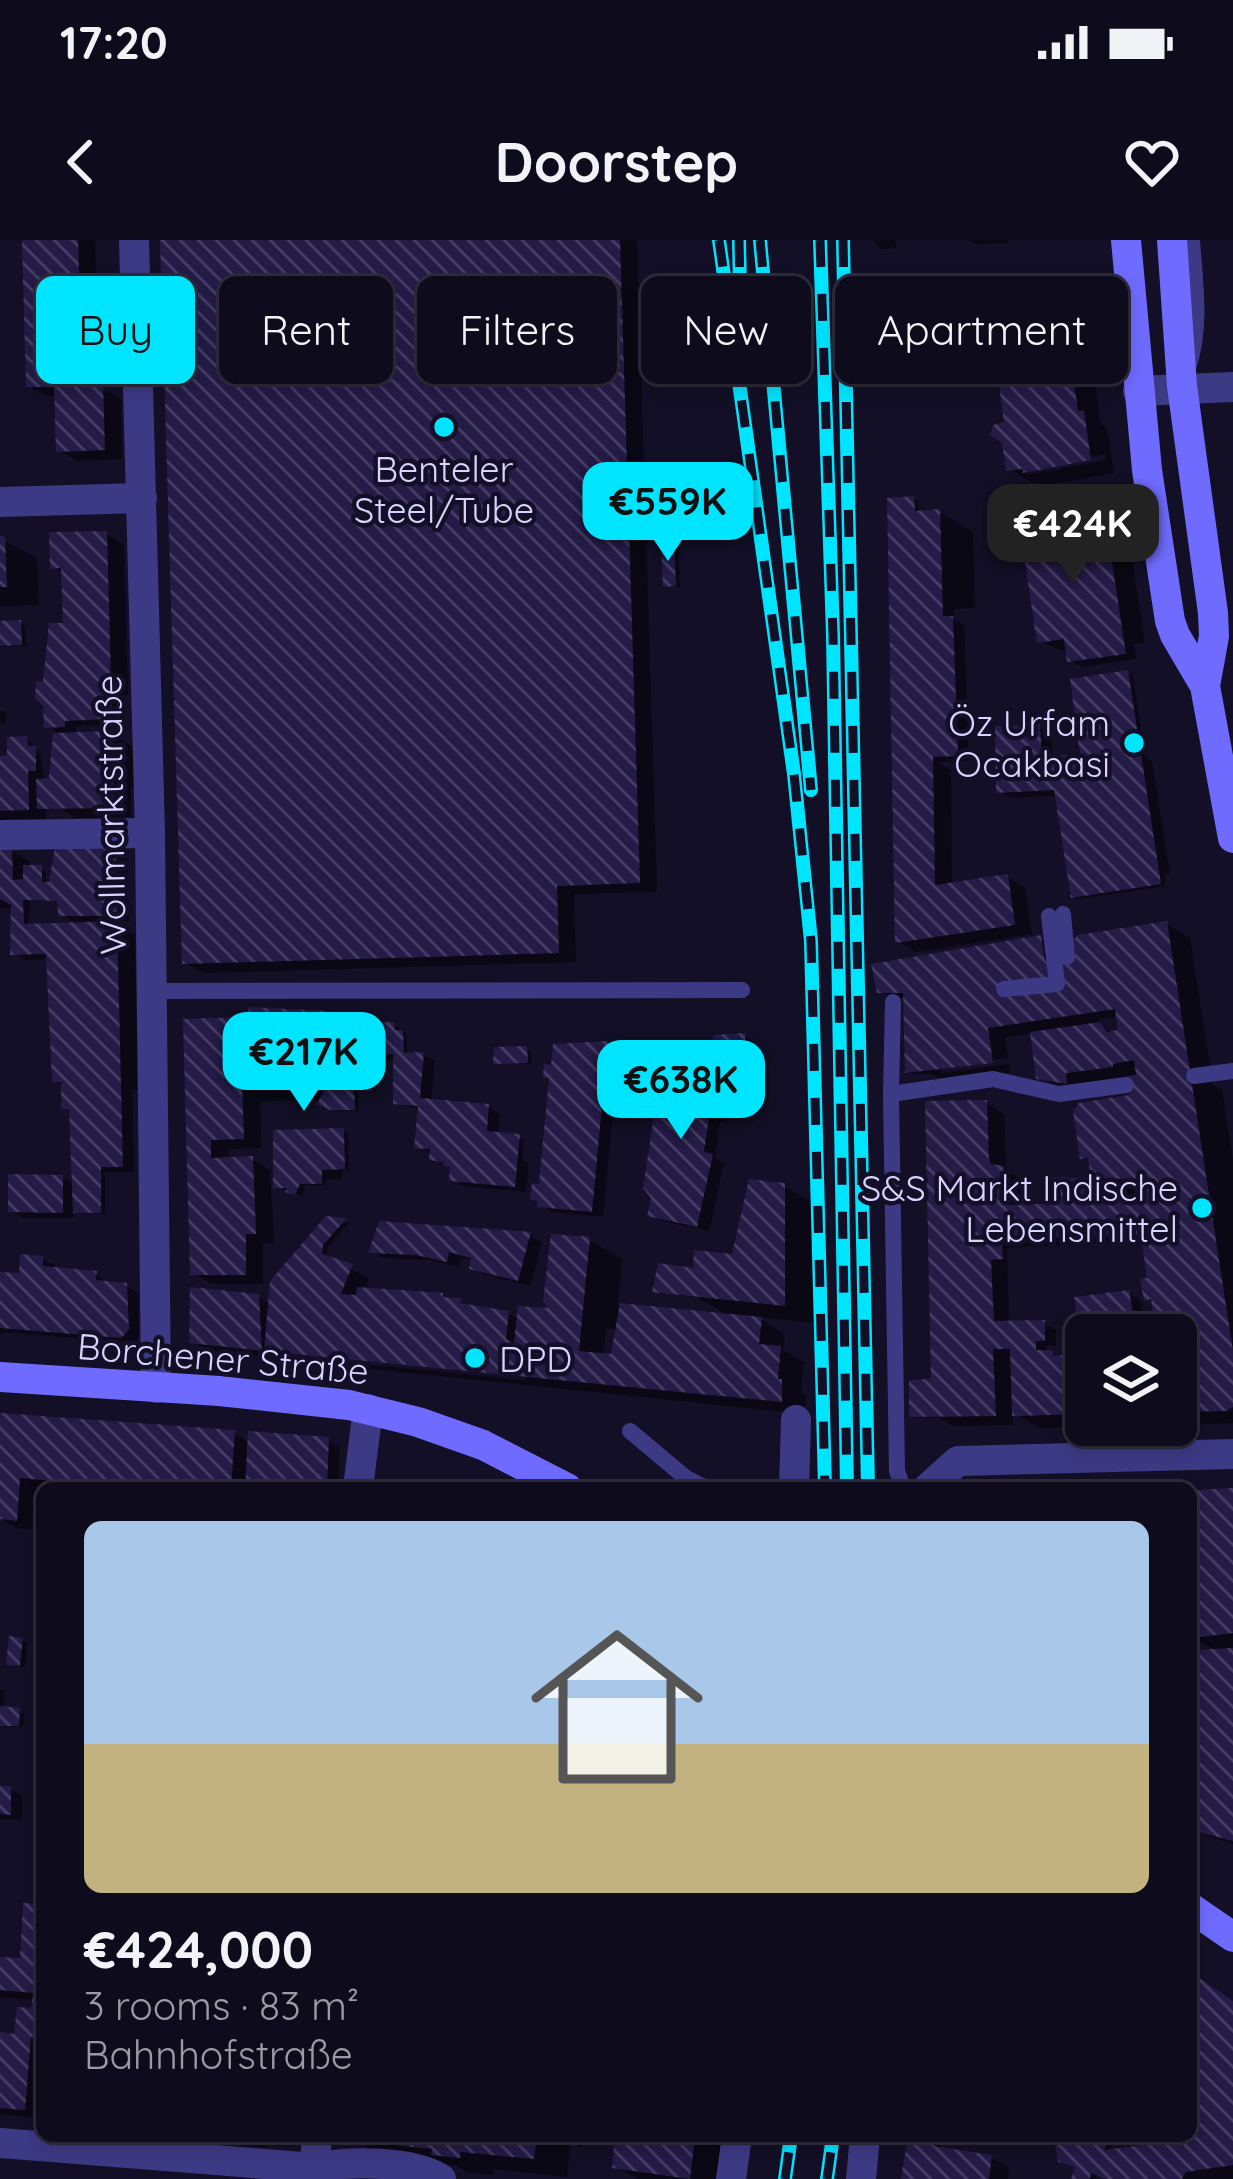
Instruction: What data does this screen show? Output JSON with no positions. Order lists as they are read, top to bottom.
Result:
{
  "streets": {
    "main road": ["Borchener Straße"],
    "street": ["Wollmarktstraße"]
  },
  "crossings": [
    ["Wollmarktstraße", "Borchener Straße"]
  ],
  "places": [
    "Benteler Steel/Tube",
    "Öz Urfam Ocakbasi",
    "S&S Markt Indische Lebensmittel",
    "DPD"
  ],
  "page": {
    "status": "17:20",
    "header": "Doorstep",
    "chip": [
      "Buy",
      "Rent",
      "Filters",
      "New",
      "Apartment"
    ],
    "price": [
      "€559K",
      "€424K",
      "€217K",
      "€638K"
    ],
    "list": [
      {
        "name": "€424,000",
        "note": "3 rooms · 83 m² · Bahnhofstraße"
      }
    ]
  }
}
